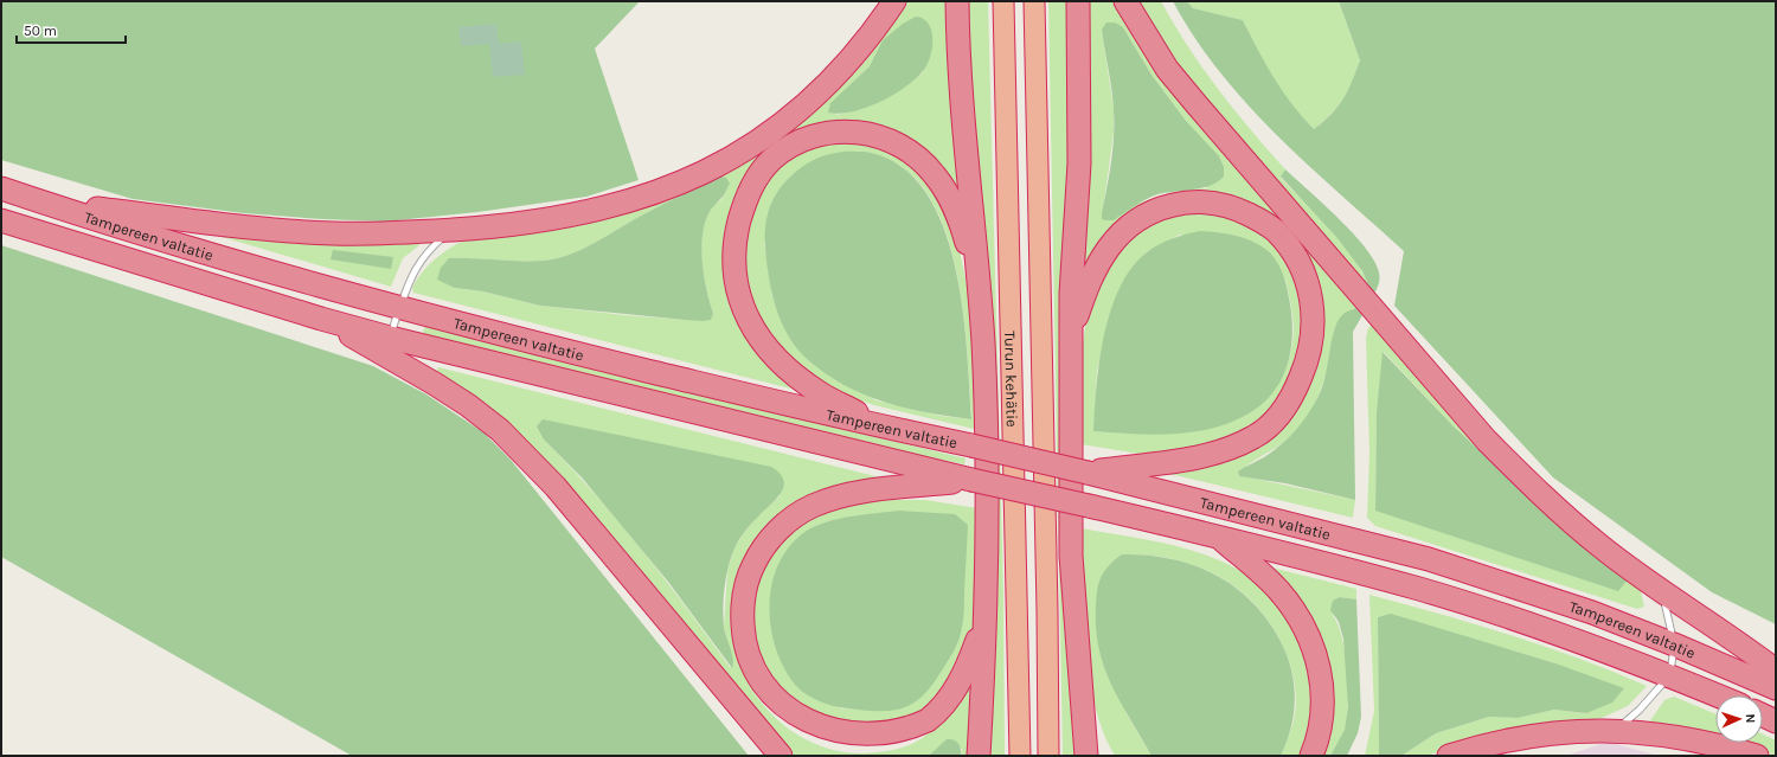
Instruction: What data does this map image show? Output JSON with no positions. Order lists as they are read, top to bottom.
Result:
{
  "streets": {
    "highway": ["Tampereen valtatie", "Turun kehätie"]
  },
  "scale_bar": "50 m",
  "north": "right"
}
